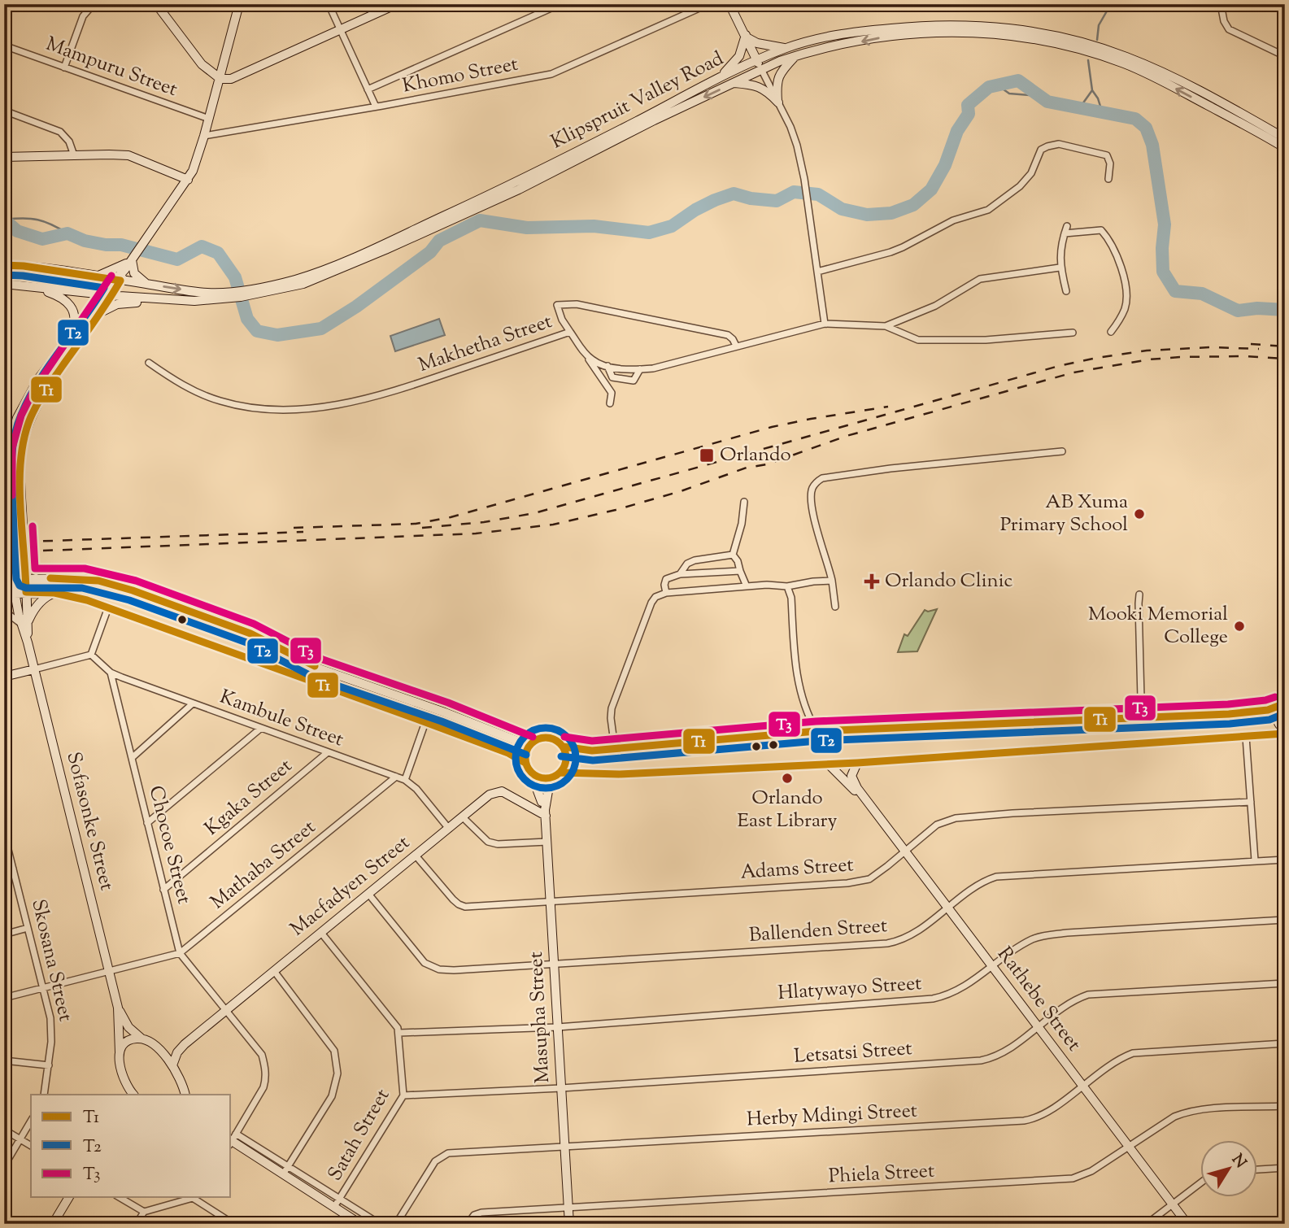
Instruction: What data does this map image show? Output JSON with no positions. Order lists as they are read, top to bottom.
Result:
{
  "streets": {
    "main road": [
      "Klipspruit Valley Road",
      "Sofasonke Street",
      "Macfadyen Street",
      "Rathebe Street",
      "Masupha Street"
    ],
    "street": [
      "Mampuru Street",
      "Khomo Street",
      "Makhetha Street",
      "Kambule Street",
      "Kgaka Street",
      "Chocoe Street",
      "Mathaba Street",
      "Adams Street",
      "Ballenden Street",
      "Skosana Street",
      "Hlatywayo Street",
      "Letsatsi Street",
      "Herby Mdingi Street",
      "Satah Street",
      "Phiela Street"
    ]
  },
  "crossings": [
    ["Klipspruit Valley Road", "Sofasonke Street"],
    ["Kambule Street", "Kgaka Street"],
    ["Kambule Street", "Chocoe Street"],
    ["Kambule Street", "Mathaba Street"],
    ["Kambule Street", "Macfadyen Street"],
    ["Kgaka Street", "Chocoe Street"],
    ["Sofasonke Street", "Mathaba Street"],
    ["Sofasonke Street", "Macfadyen Street"],
    ["Chocoe Street", "Mathaba Street"],
    ["Chocoe Street", "Macfadyen Street"],
    ["Mathaba Street", "Skosana Street"],
    ["Adams Street", "Macfadyen Street"],
    ["Adams Street", "Rathebe Street"],
    ["Adams Street", "Masupha Street"],
    ["Macfadyen Street", "Ballenden Street"],
    ["Macfadyen Street", "Masupha Street"],
    ["Ballenden Street", "Rathebe Street"],
    ["Ballenden Street", "Masupha Street"],
    ["Hlatywayo Street", "Rathebe Street"],
    ["Hlatywayo Street", "Masupha Street"],
    ["Hlatywayo Street", "Satah Street"],
    ["Rathebe Street", "Letsatsi Street"],
    ["Rathebe Street", "Herby Mdingi Street"],
    ["Rathebe Street", "Phiela Street"],
    ["Masupha Street", "Letsatsi Street"],
    ["Masupha Street", "Herby Mdingi Street"],
    ["Masupha Street", "Phiela Street"],
    ["Letsatsi Street", "Satah Street"]
  ],
  "places": {
    "transit": ["Orlando"],
    "other": ["AB Xuma Primary School", "Mooki Memorial College", "Orlando East Library"],
    "health": ["Orlando Clinic"]
  },
  "lines": ["transit line T1", "transit line T2", "transit line T3"],
  "legend": ["T1", "T2", "T3"],
  "north": "top right"
}
